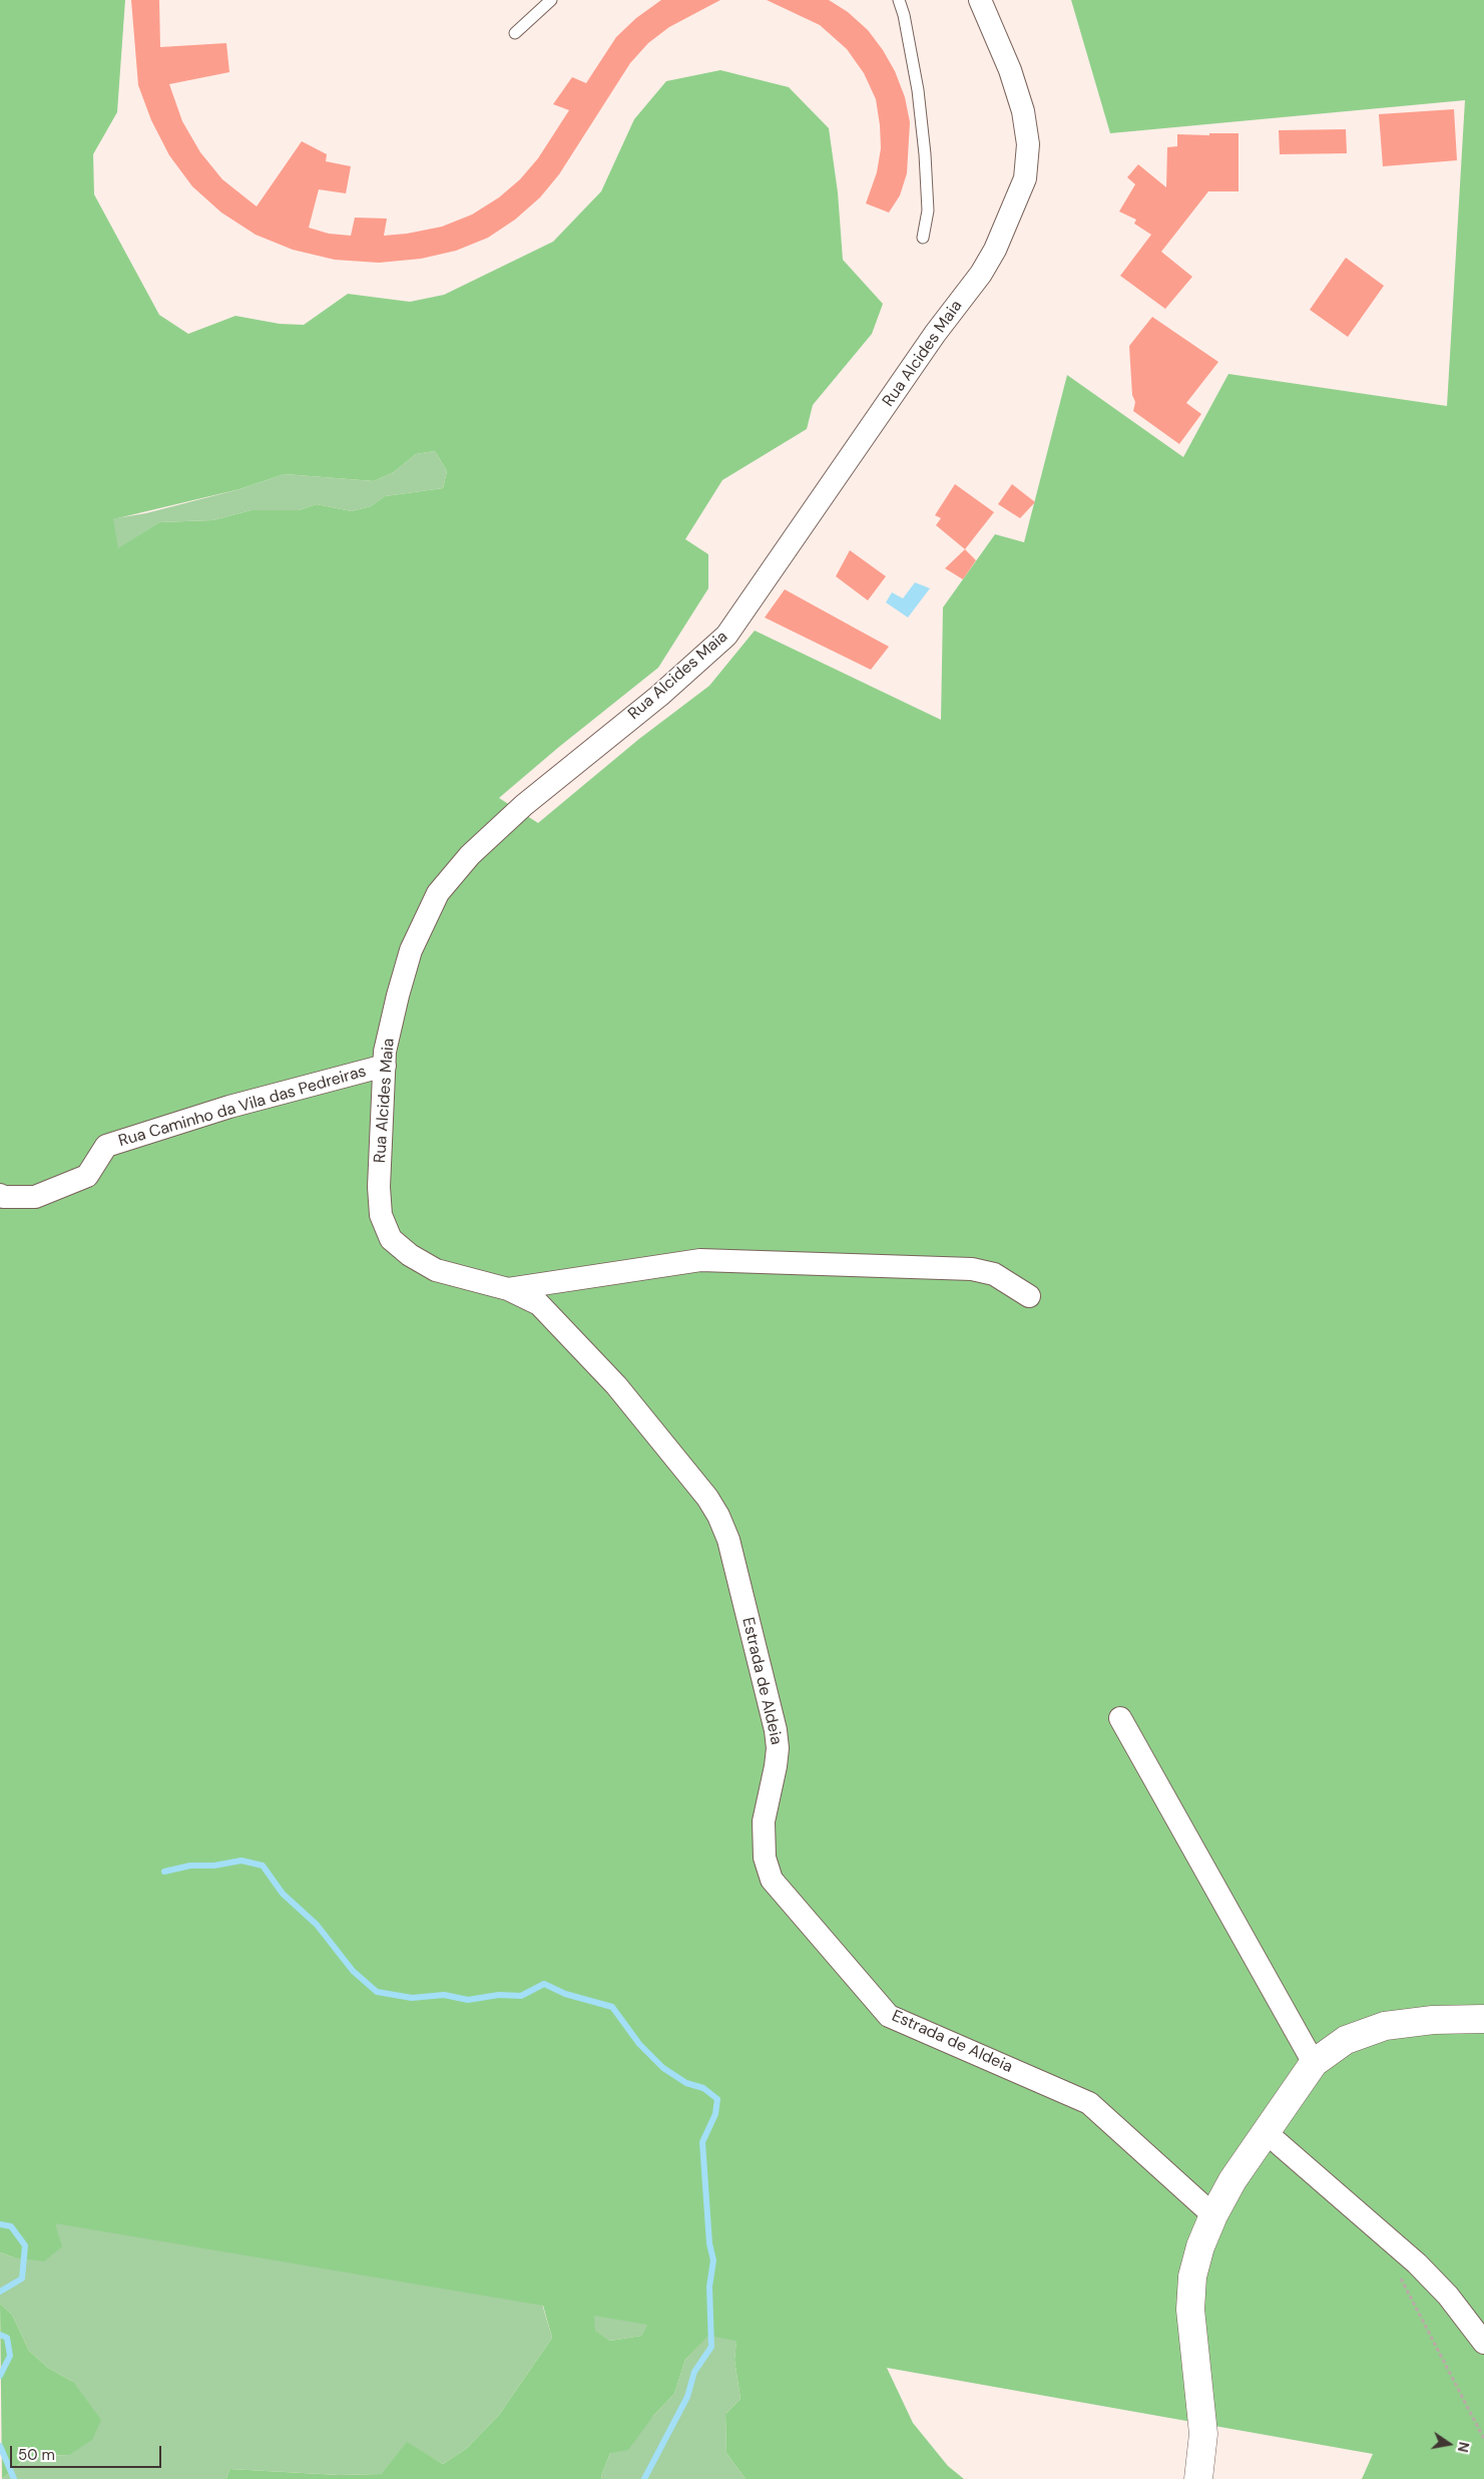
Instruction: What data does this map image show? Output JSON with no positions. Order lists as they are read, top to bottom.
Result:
{
  "streets": {
    "street": ["Rua Alcides Maia", "Rua Caminho da Vila das Pedreiras", "Estrada de Aldeia"]
  },
  "crossings": [
    ["Rua Alcides Maia", "Rua Caminho da Vila das Pedreiras"],
    ["Rua Alcides Maia", "Estrada de Aldeia"]
  ],
  "scale_bar": "50 m",
  "north": "right"
}
